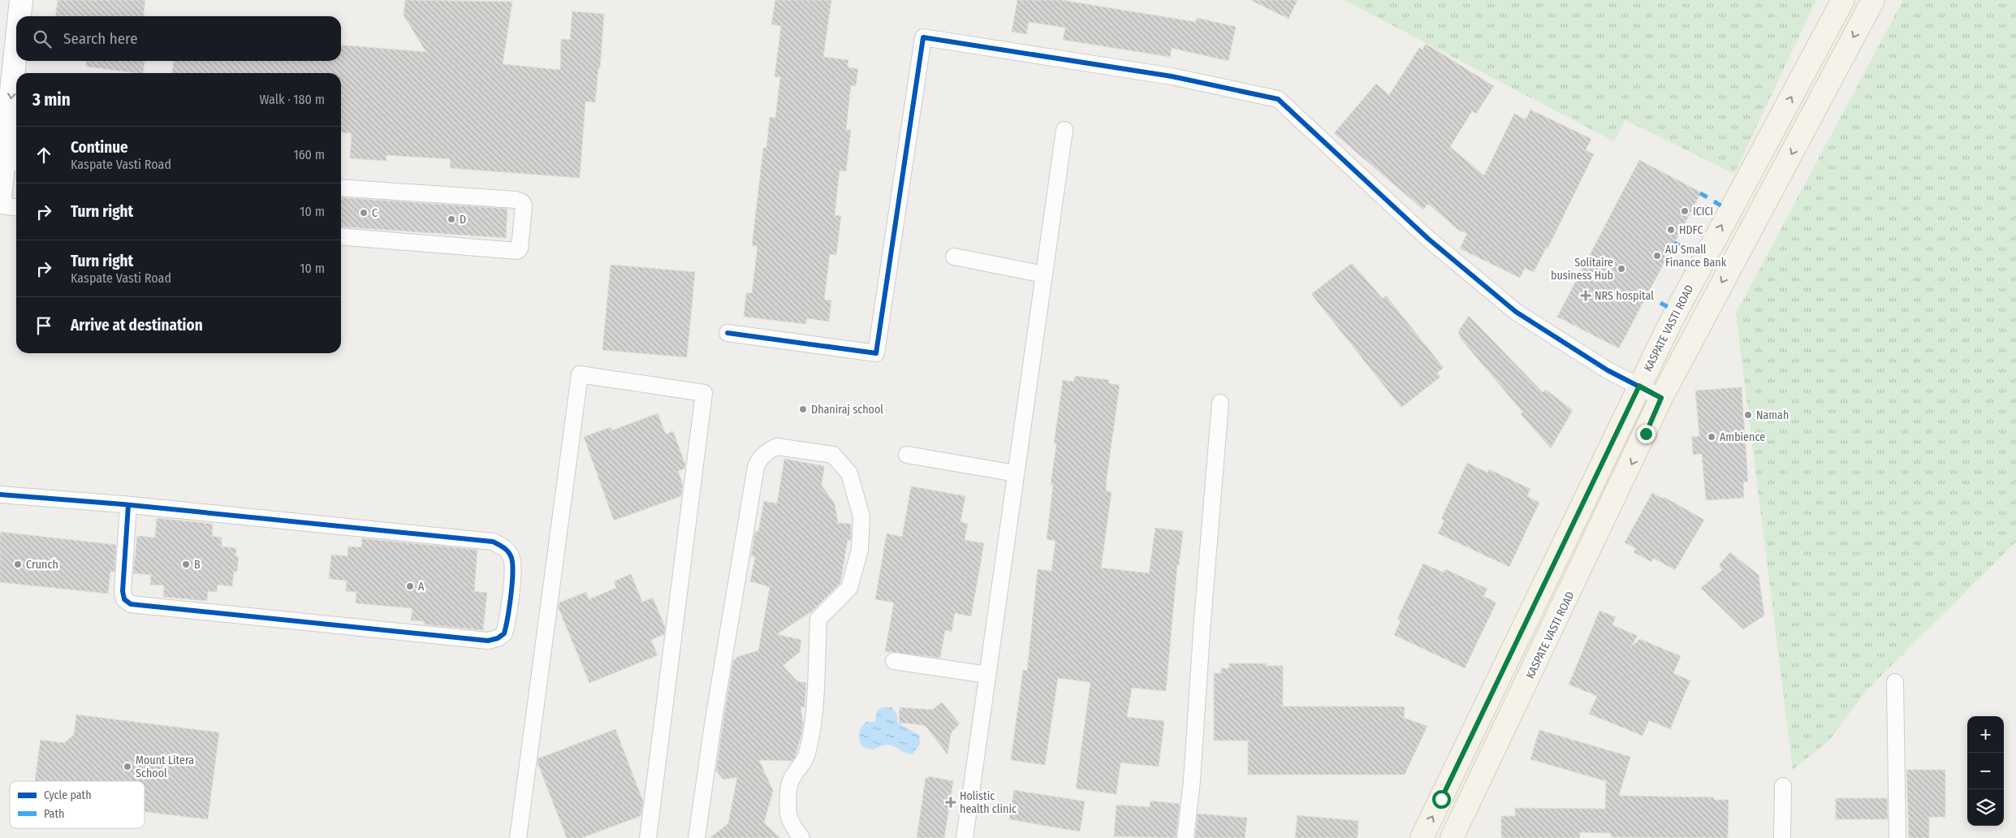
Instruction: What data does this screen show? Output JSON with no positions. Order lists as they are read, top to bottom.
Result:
{
  "streets": {
    "main road": ["KASPATE VASTI ROAD"]
  },
  "places": {
    "other": [
      "ICICI",
      "C",
      "D",
      "HDFC",
      "AU Small Finance Bank",
      "Solitaire business Hub",
      "Dhaniraj school",
      "Namah",
      "Ambience",
      "Crunch",
      "B",
      "A",
      "Mount Litera School"
    ],
    "health": ["NRS hospital", "Holistic health clinic"]
  },
  "legend": ["Cycle path", "Path"],
  "page": {
    "search": "Search here",
    "heading": ["3 min", "Walk · 180 m"],
    "list": [
      ["Continue", "Kaspate Vasti Road", "160 m"],
      ["Turn right", "10 m"],
      ["Turn right", "Kaspate Vasti Road", "10 m"],
      "Arrive at destination"
    ],
    "map_buttons": ["+", "−"]
  }
}
